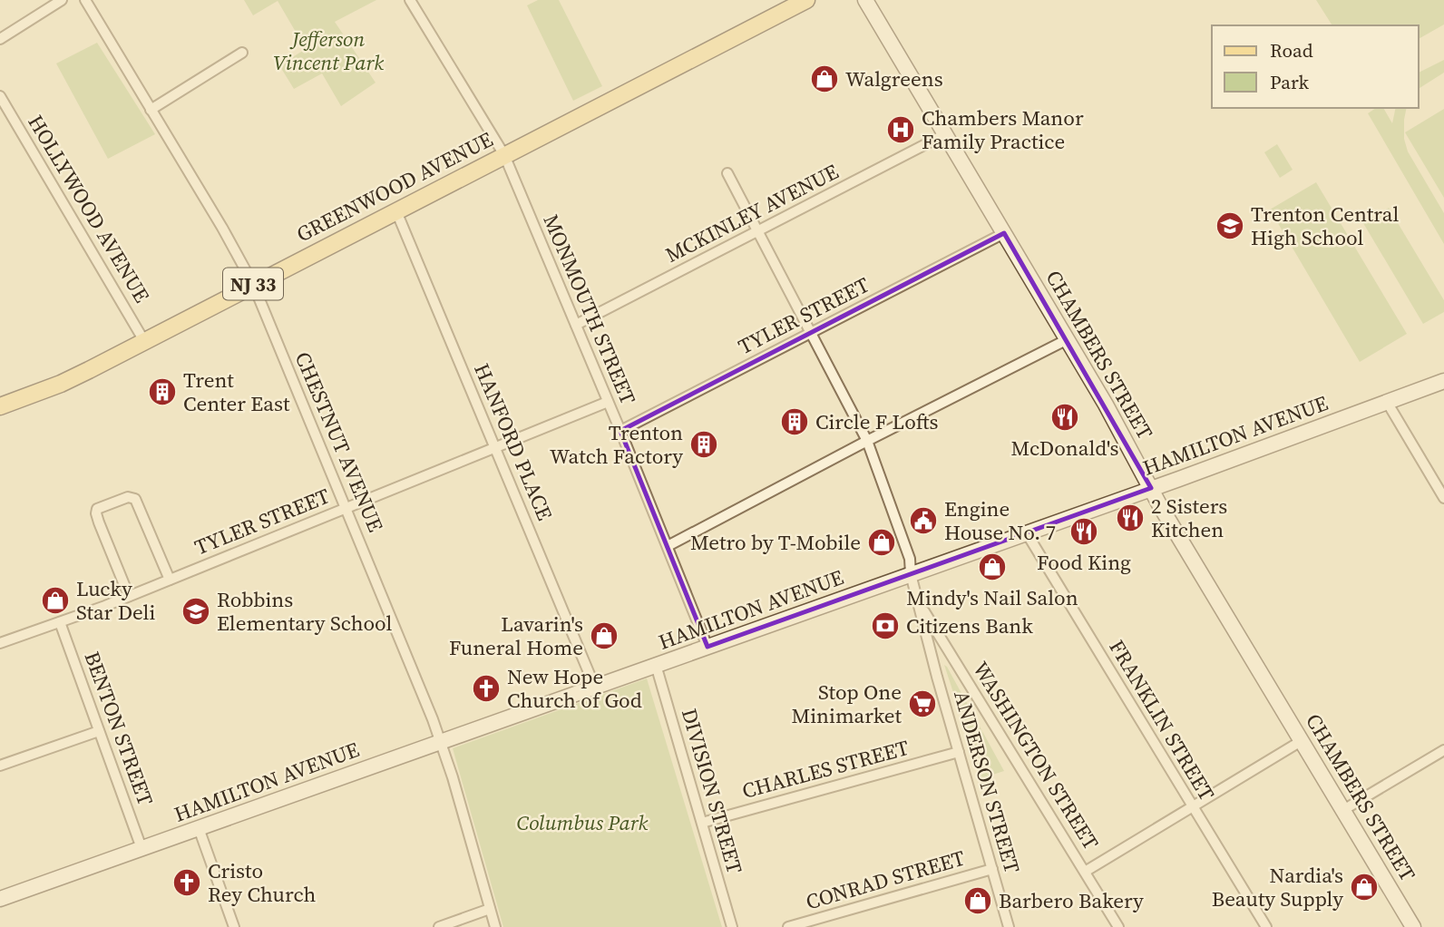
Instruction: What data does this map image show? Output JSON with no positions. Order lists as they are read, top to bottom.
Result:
{
  "streets": {
    "main road": [
      "GREENWOOD AVENUE",
      "NJ 33",
      "CHAMBERS STREET",
      "HAMILTON AVENUE"
    ],
    "street": [
      "HOLLYWOOD AVENUE",
      "MCKINLEY AVENUE",
      "MONMOUTH STREET",
      "TYLER STREET",
      "CHESTNUT AVENUE",
      "HANFORD PLACE",
      "FRANKLIN STREET",
      "BENTON STREET",
      "WASHINGTON STREET",
      "CHARLES STREET",
      "ANDERSON STREET",
      "DIVISION STREET",
      "CONRAD STREET"
    ]
  },
  "crossings": [
    ["GREENWOOD AVENUE", "HOLLYWOOD AVENUE"],
    ["GREENWOOD AVENUE", "MONMOUTH STREET"],
    ["GREENWOOD AVENUE", "CHESTNUT AVENUE"],
    ["GREENWOOD AVENUE", "HANFORD PLACE"],
    ["MCKINLEY AVENUE", "MONMOUTH STREET"],
    ["MCKINLEY AVENUE", "CHAMBERS STREET"],
    ["MCKINLEY AVENUE", "ANDERSON STREET"],
    ["MONMOUTH STREET", "TYLER STREET"],
    ["MONMOUTH STREET", "HAMILTON AVENUE"],
    ["TYLER STREET", "CHAMBERS STREET"],
    ["TYLER STREET", "CHESTNUT AVENUE"],
    ["TYLER STREET", "HANFORD PLACE"],
    ["TYLER STREET", "BENTON STREET"],
    ["TYLER STREET", "ANDERSON STREET"],
    ["CHAMBERS STREET", "HAMILTON AVENUE"],
    ["HAMILTON AVENUE", "CHESTNUT AVENUE"],
    ["HAMILTON AVENUE", "HANFORD PLACE"],
    ["HAMILTON AVENUE", "FRANKLIN STREET"],
    ["HAMILTON AVENUE", "BENTON STREET"],
    ["HAMILTON AVENUE", "ANDERSON STREET"],
    ["HAMILTON AVENUE", "DIVISION STREET"],
    ["WASHINGTON STREET", "ANDERSON STREET"],
    ["CHARLES STREET", "ANDERSON STREET"],
    ["CHARLES STREET", "DIVISION STREET"],
    ["ANDERSON STREET", "CONRAD STREET"]
  ],
  "parks": ["Jefferson Vincent Park", "Columbus Park"],
  "places": {
    "shop": [
      "Walgreens",
      "Metro by T-Mobile",
      "Mindy's Nail Salon",
      "Lucky Star Deli",
      "Lavarin's Funeral Home",
      "Nardia's Beauty Supply",
      "Barbero Bakery"
    ],
    "hospital": ["Chambers Manor Family Practice"],
    "school or university": ["Trenton Central High School", "Robbins Elementary School"],
    "building": ["Trent Center East", "Circle F Lofts", "Trenton Watch Factory"],
    "restaurant": ["McDonald's", "2 Sisters Kitchen", "Food King"],
    "public building": ["Engine House No. 7"],
    "bank": ["Citizens Bank"],
    "church": ["New Hope Church of God", "Cristo Rey Church"],
    "supermarket": ["Stop One Minimarket"]
  },
  "legend": ["Road", "Park"]
}
